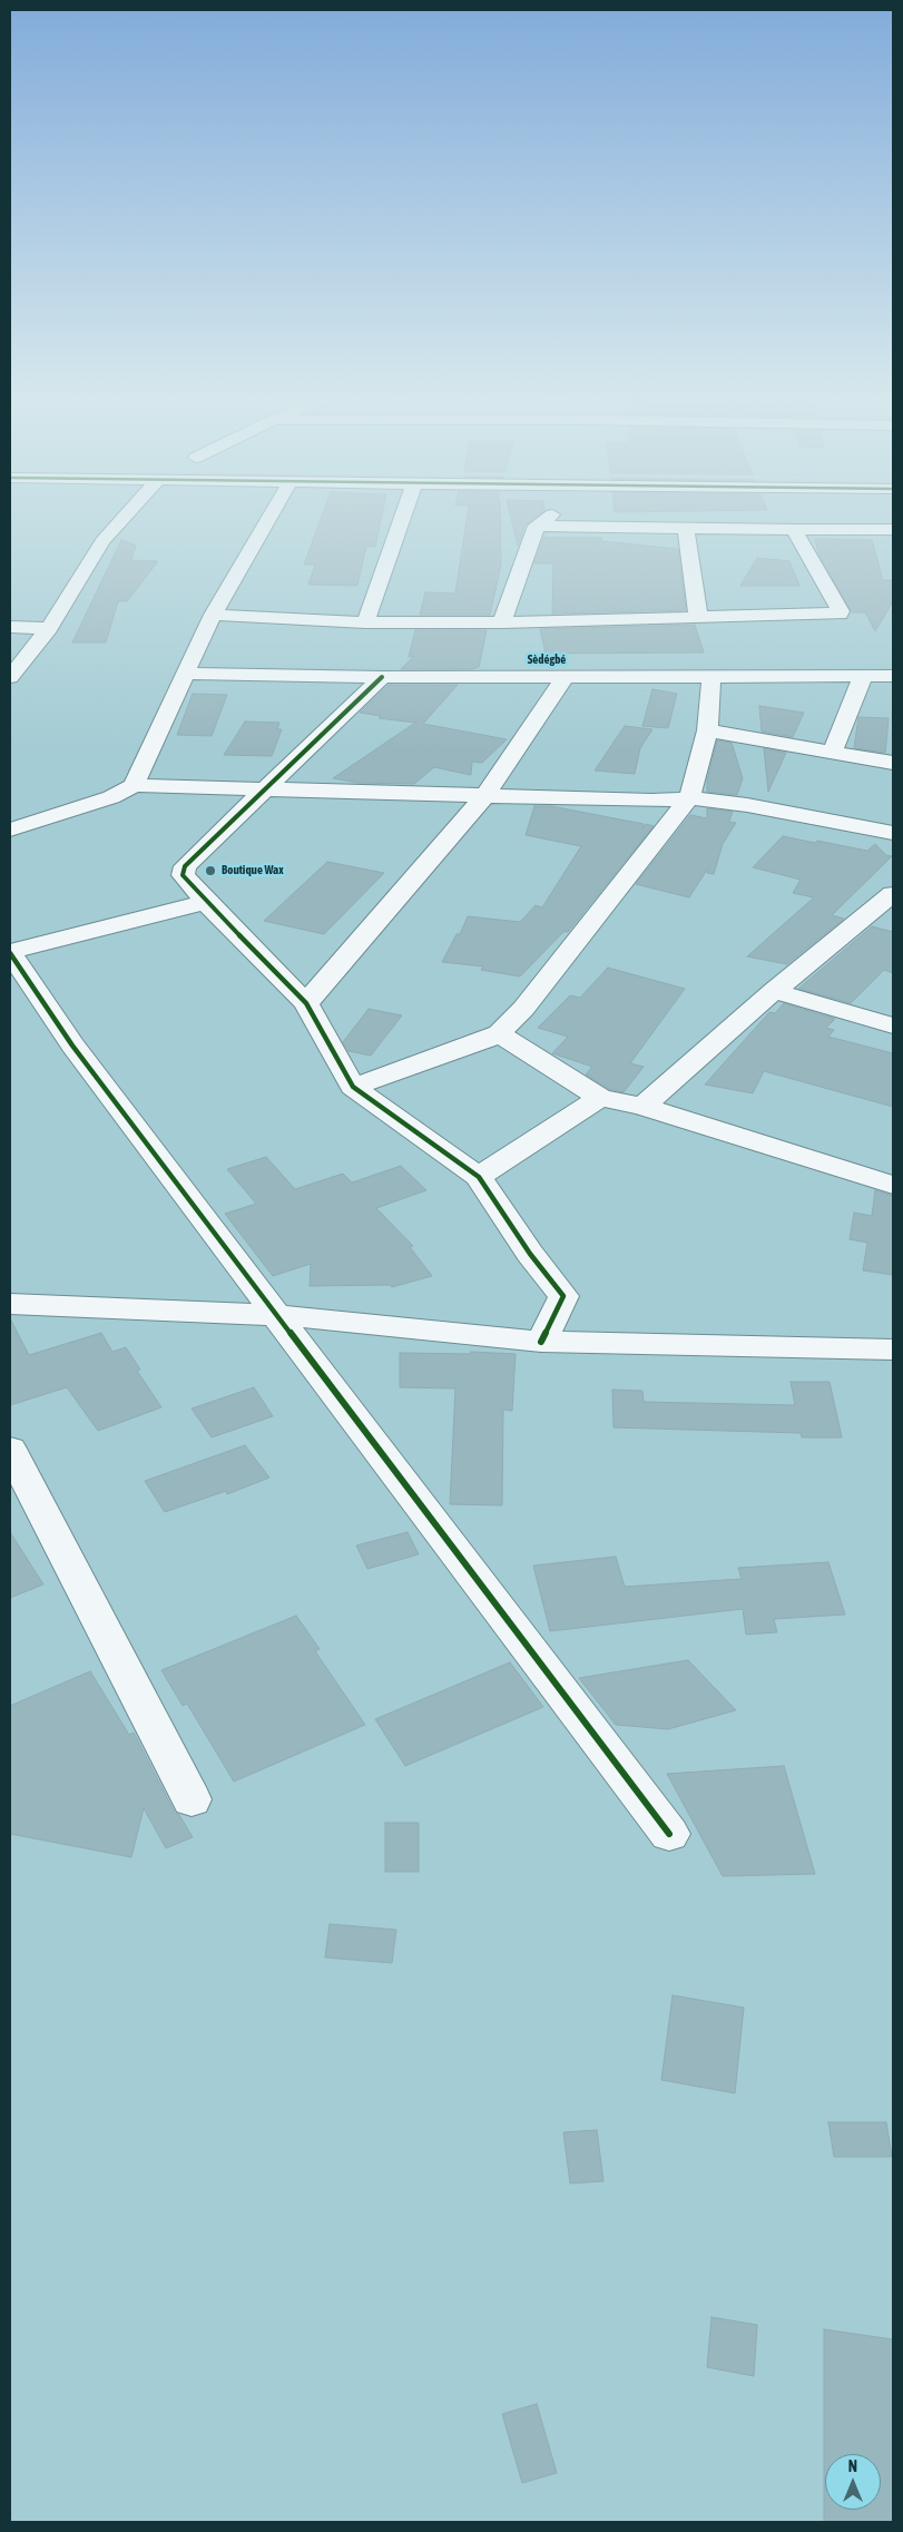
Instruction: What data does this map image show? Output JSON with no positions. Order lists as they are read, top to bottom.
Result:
{
  "districts": ["Sèdégbé"],
  "places": ["Boutique Wax"],
  "north": "top"
}
